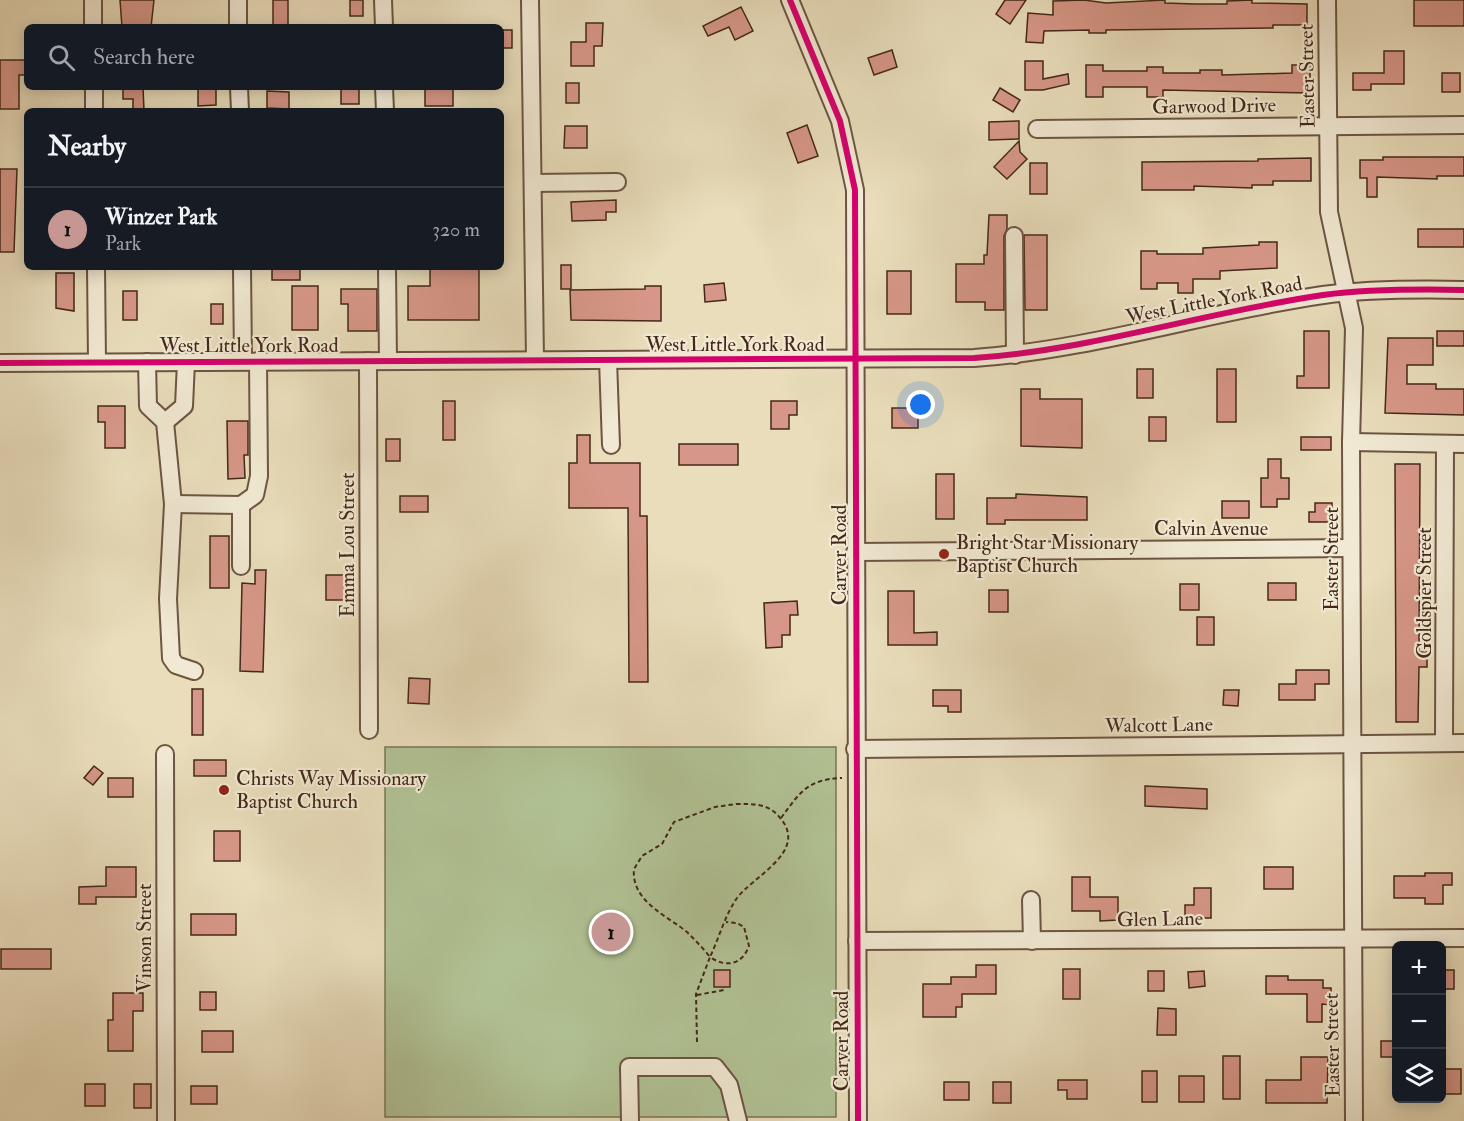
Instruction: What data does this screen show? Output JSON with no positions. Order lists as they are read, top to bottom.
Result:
{
  "streets": {
    "street": [
      "Easter Street",
      "Garwood Drive",
      "West Little York Road",
      "Calvin Avenue",
      "Emma Lou Street",
      "Carver Road",
      "Goldspier Street",
      "Walcott Lane",
      "Glen Lane",
      "Vinson Street"
    ]
  },
  "crossings": [
    ["Easter Street", "Garwood Drive"],
    ["Easter Street", "West Little York Road"],
    ["Easter Street", "Calvin Avenue"],
    ["Easter Street", "Walcott Lane"],
    ["Easter Street", "Glen Lane"],
    ["West Little York Road", "Emma Lou Street"],
    ["West Little York Road", "Carver Road"],
    ["Calvin Avenue", "Carver Road"],
    ["Carver Road", "Walcott Lane"],
    ["Carver Road", "Glen Lane"],
    ["Goldspier Street", "Walcott Lane"]
  ],
  "places": ["Bright Star Missionary Baptist Church", "Christs Way Missionary Baptist Church"],
  "page": {
    "search": "Search here",
    "heading": "Nearby",
    "list": [
      {
        "mark": "1",
        "name": "Winzer Park",
        "note": "Park",
        "value": "320 m"
      }
    ],
    "pins": "1",
    "map_buttons": ["+", "−"]
  }
}
